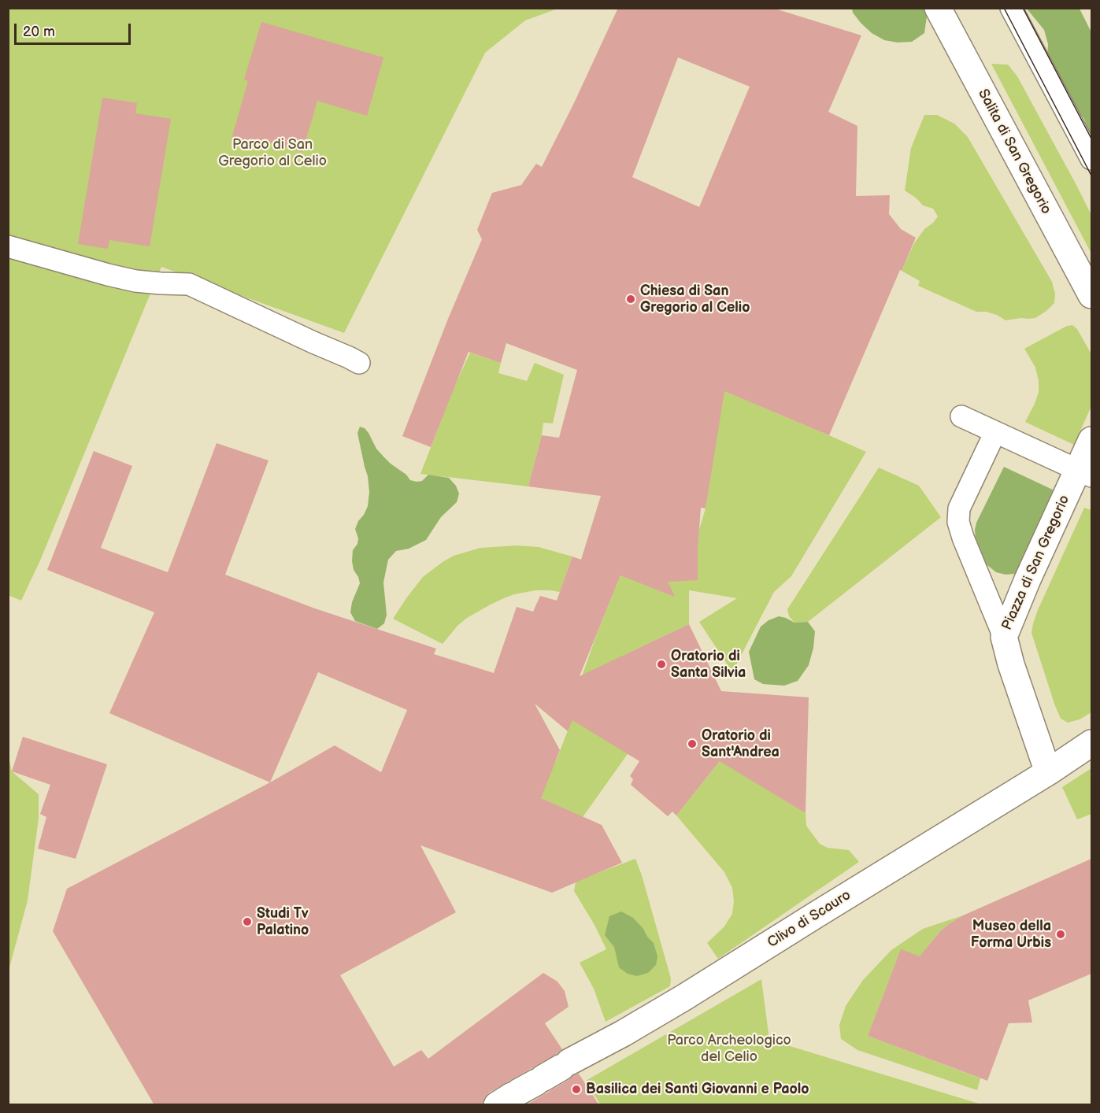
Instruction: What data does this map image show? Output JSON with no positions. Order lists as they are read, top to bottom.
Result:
{
  "streets": {
    "street": ["Salita di San Gregorio", "Piazza di San Gregorio", "Clivo di Scauro"]
  },
  "crossings": [
    ["Piazza di San Gregorio", "Clivo di Scauro"]
  ],
  "parks": ["Parco di San Gregorio al Celio", "Parco Archeologico del Celio"],
  "places": [
    "Chiesa di San Gregorio al Celio",
    "Oratorio di Santa Silvia",
    "Oratorio di Sant'Andrea",
    "Studi Tv Palatino",
    "Museo della Forma Urbis",
    "Basilica dei Santi Giovanni e Paolo"
  ],
  "scale_bar": "20 m"
}
